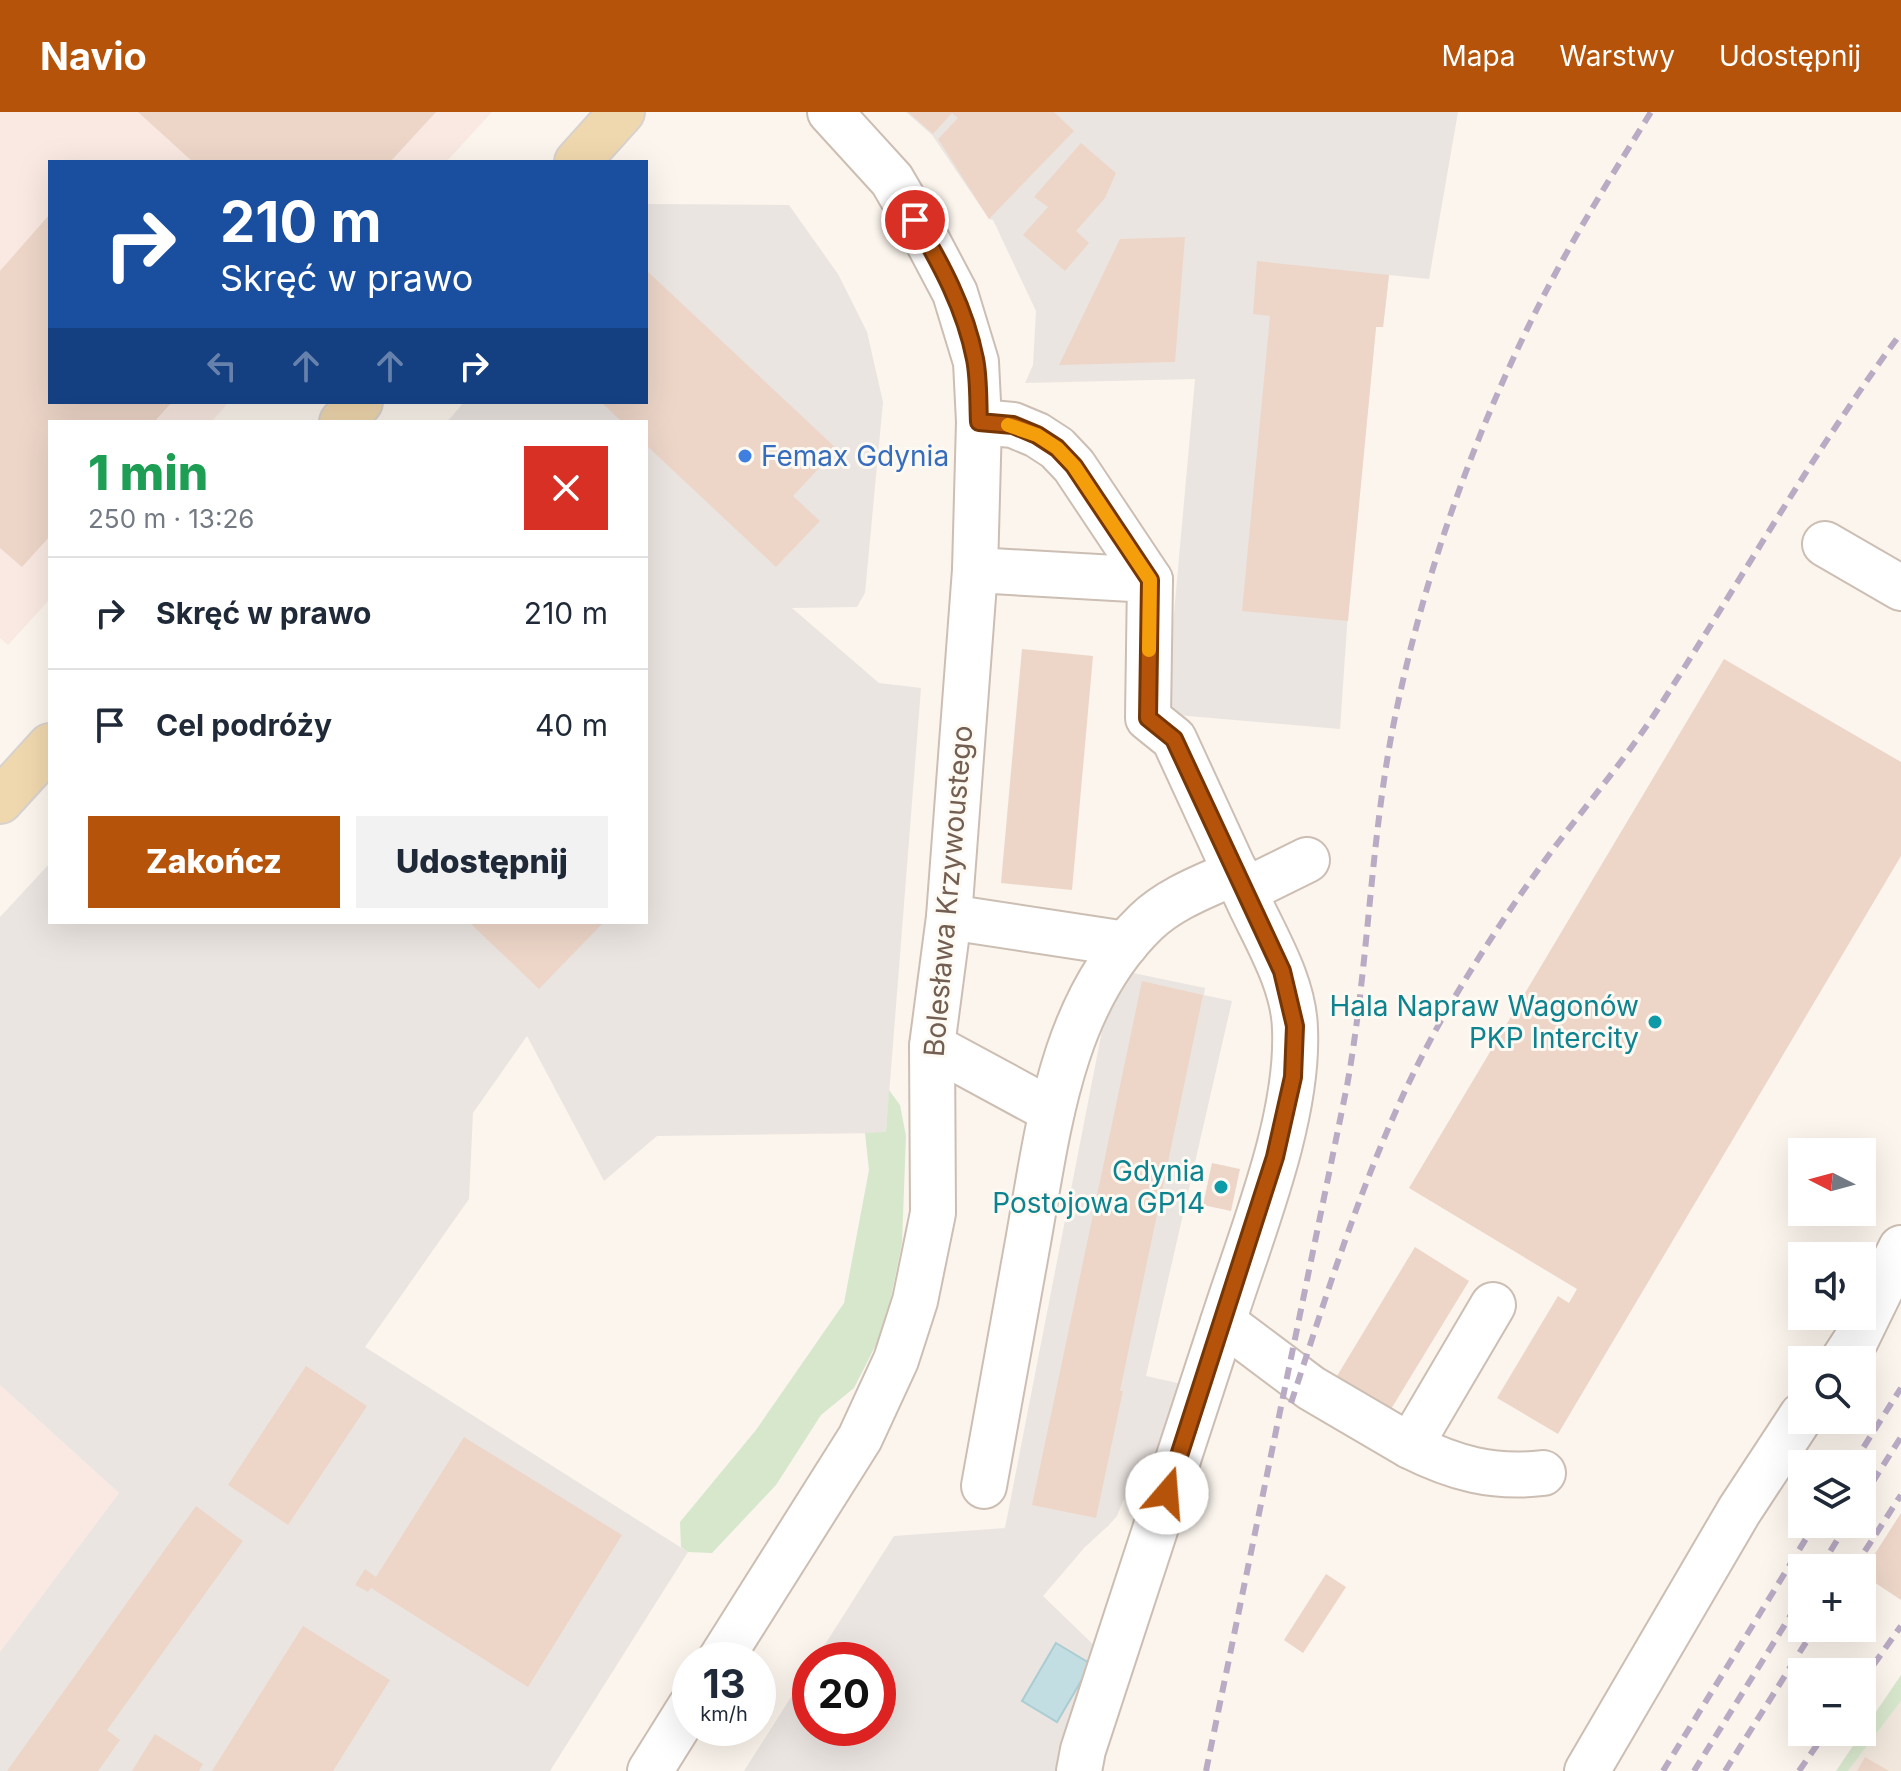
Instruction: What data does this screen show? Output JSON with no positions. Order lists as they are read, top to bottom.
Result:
{
  "streets": {
    "street": ["Bolesława Krzywoustego"]
  },
  "places": ["Femax Gdynia", "Hala Napraw Wagonów PKP Intercity", "Gdynia Postojowa GP14"],
  "north": "left",
  "page": {
    "header": "Navio",
    "nav": ["Mapa", "Warstwy", "Udostępnij"],
    "turn": ["210 m", "Skręć w prawo"],
    "heading": ["1 min", "250 m · 13:26"],
    "list": [
      {
        "name": "Skręć w prawo",
        "value": "210 m"
      },
      {
        "name": "Cel podróży",
        "value": "40 m"
      }
    ],
    "buttons": ["Zakończ", "Udostępnij"],
    "map_buttons": ["+", "−"],
    "speed": "13 km/h",
    "limit": "20"
  }
}
